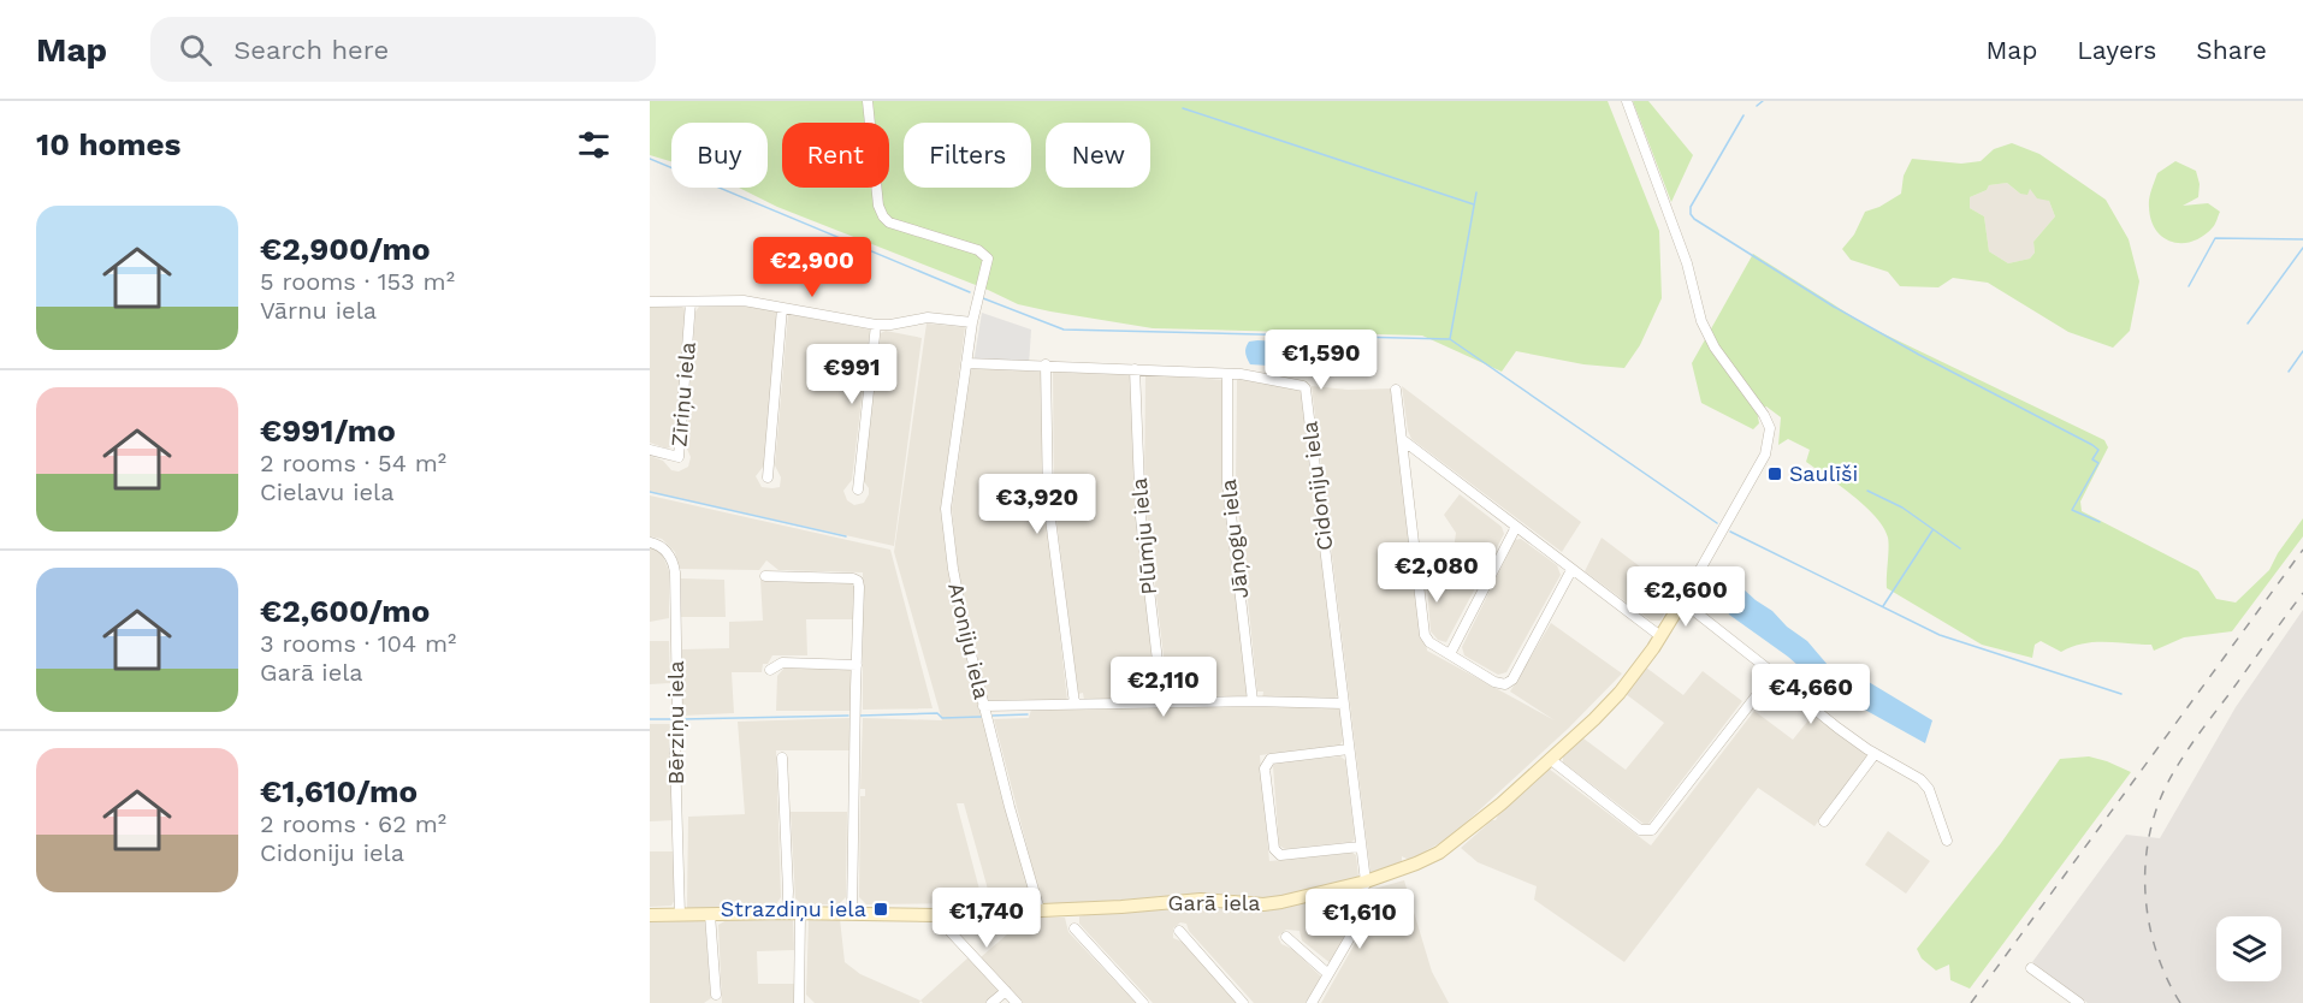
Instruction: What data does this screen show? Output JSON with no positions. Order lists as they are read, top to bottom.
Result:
{
  "streets": {
    "street": [
      "Zīriņu iela",
      "Cidoniju iela",
      "Plūmju iela",
      "Jāņogu iela",
      "Aroniju iela",
      "Bērziņu iela",
      "Garā iela"
    ]
  },
  "crossings": [
    ["Cidoniju iela", "Plūmju iela"],
    ["Cidoniju iela", "Jāņogu iela"],
    ["Cidoniju iela", "Aroniju iela"],
    ["Cidoniju iela", "Garā iela"],
    ["Aroniju iela", "Garā iela"],
    ["Bērziņu iela", "Garā iela"]
  ],
  "places": {
    "transit": ["Saulīši", "Strazdiņu iela"]
  },
  "page": {
    "header": "Map",
    "search": "Search here",
    "nav": ["Map", "Layers", "Share"],
    "heading": "10 homes",
    "chip": [
      "Buy",
      "Rent",
      "Filters",
      "New"
    ],
    "list": [
      {
        "name": "€2,900/mo",
        "note": "5 rooms · 153 m² · Vārnu iela"
      },
      {
        "name": "€991/mo",
        "note": "2 rooms · 54 m² · Cielavu iela"
      },
      {
        "name": "€2,600/mo",
        "note": "3 rooms · 104 m² · Garā iela"
      },
      {
        "name": "€1,610/mo",
        "note": "2 rooms · 62 m² · Cidoniju iela"
      }
    ],
    "price": [
      "€2,900",
      "€1,590",
      "€991",
      "€3,920",
      "€2,080",
      "€2,600",
      "€2,110",
      "€4,660",
      "€1,740",
      "€1,610"
    ]
  }
}
